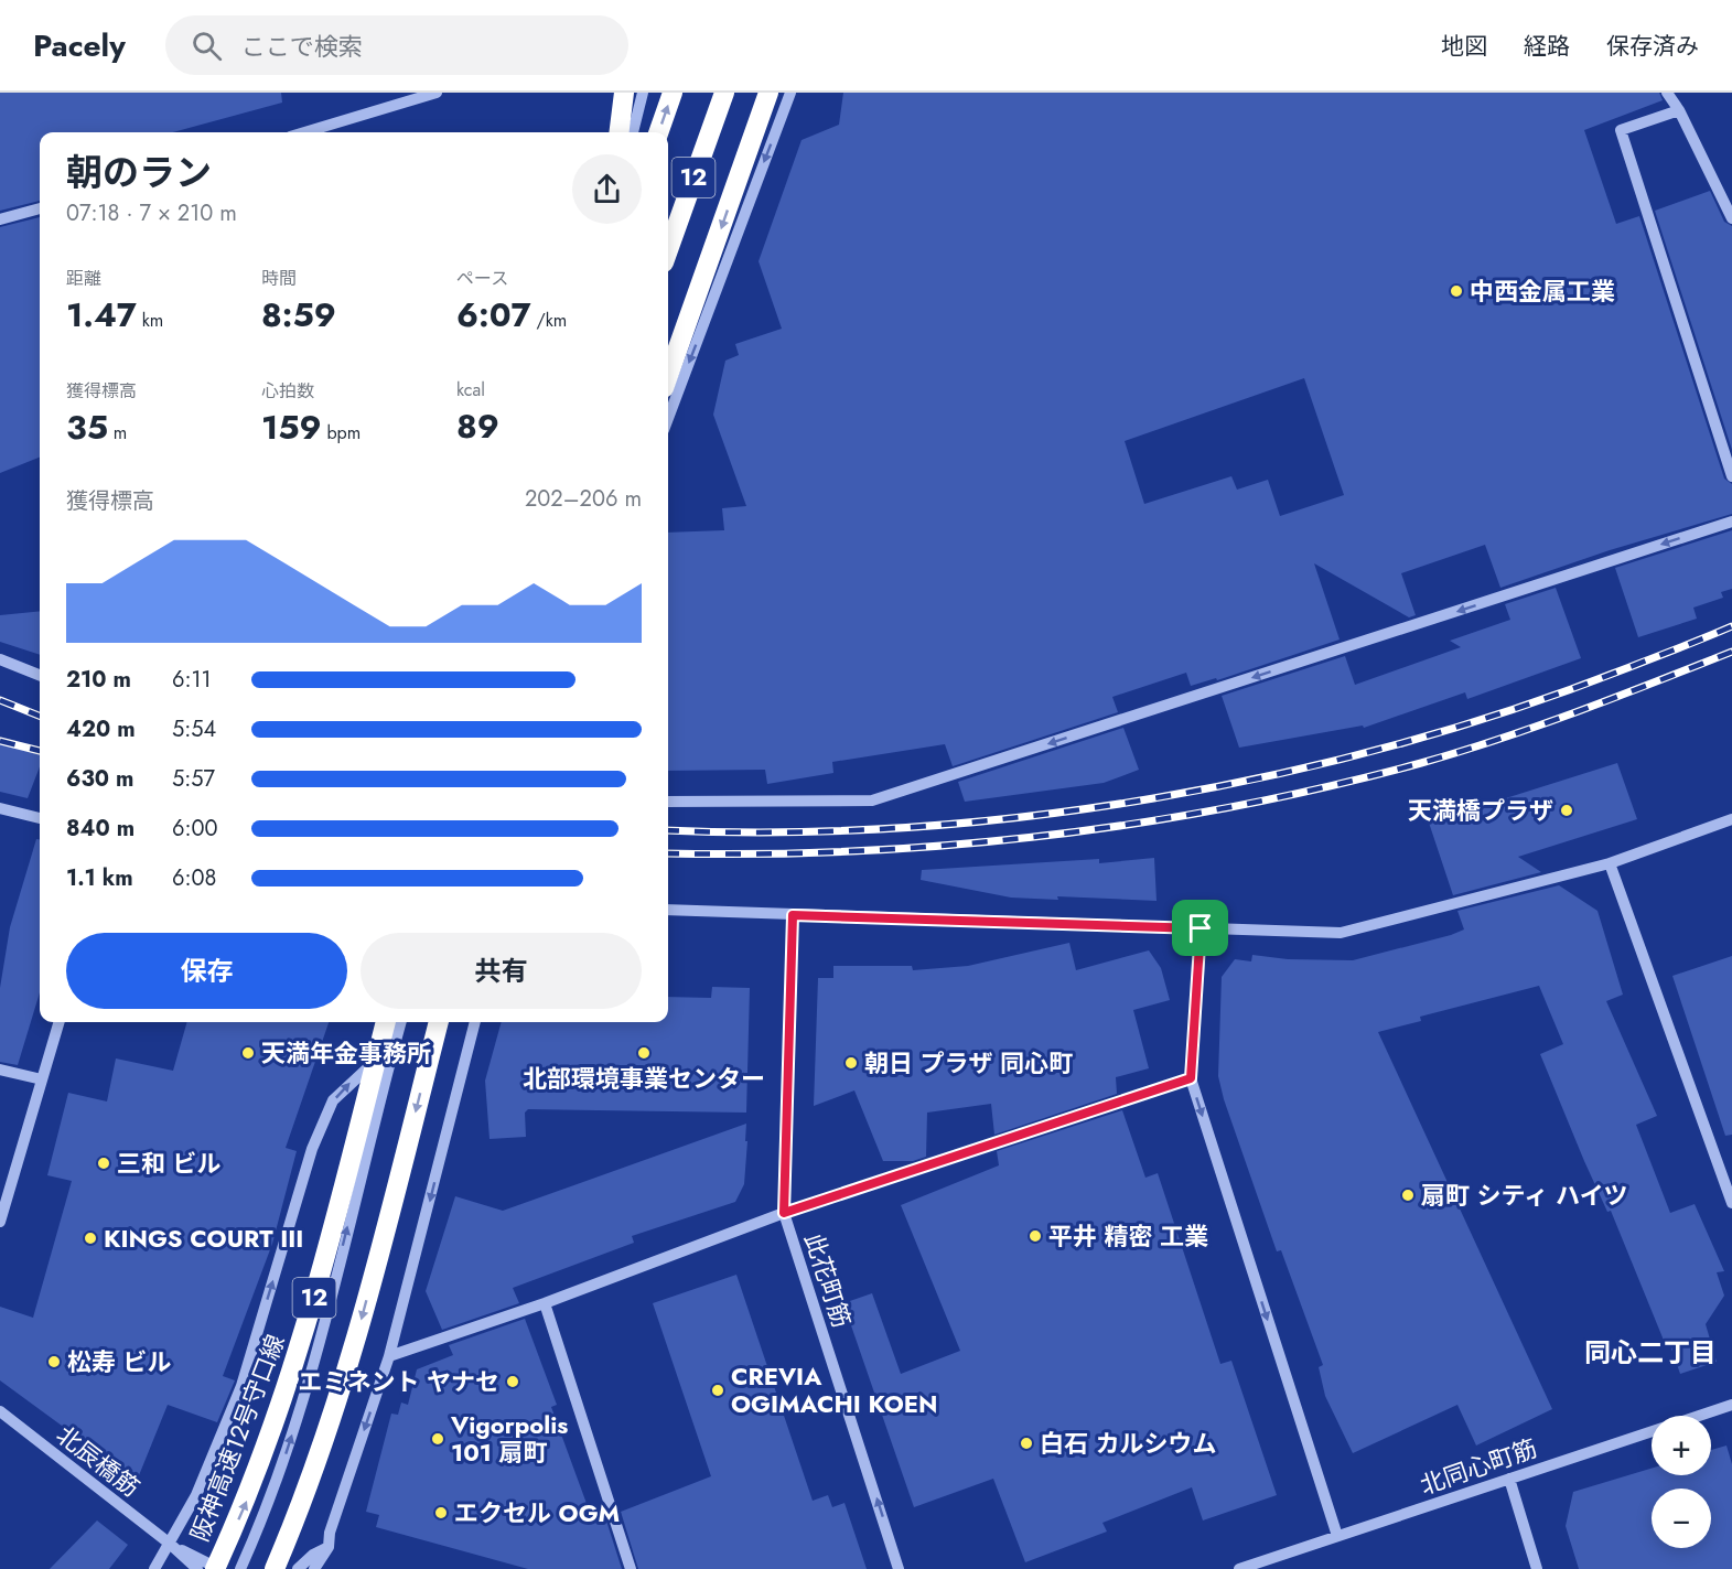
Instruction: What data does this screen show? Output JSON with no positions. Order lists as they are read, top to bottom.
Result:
{
  "streets": {
    "highway": ["12", "阪神高速12号守口線"],
    "street": ["此花町筋", "北辰橋筋", "北同心町筋"]
  },
  "one_way": ["此花町筋"],
  "districts": ["同心二丁目"],
  "places": [
    "中西金属工業",
    "天満橋プラザ",
    "天満年金事務所",
    "北部環境事業センター",
    "朝日 プラザ 同心町",
    "三和 ビル",
    "扇町 シティ ハイツ",
    "平井 精密 工業",
    "KINGS COURT III",
    "松寿 ビル",
    "エミネント ヤナセ",
    "CREVIA OGIMACHI KOEN",
    "Vigorpolis 101 扇町",
    "白石 カルシウム",
    "エクセル OGM"
  ],
  "page": {
    "header": "Pacely",
    "search": "ここで検索",
    "nav": ["地図", "経路", "保存済み"],
    "heading": ["朝のラン", "07:18 · 7 × 210 m"],
    "stats": [
      ["距離", "1.47 km"],
      ["時間", "8:59"],
      ["ペース", "6:07 /km"],
      ["獲得標高", "35 m"],
      ["心拍数", "159 bpm"],
      ["kcal", "89"]
    ],
    "chart": ["獲得標高", "202–206 m"],
    "list": [
      {
        "name": "210 m",
        "note": "6:11"
      },
      {
        "name": "420 m",
        "note": "5:54"
      },
      {
        "name": "630 m",
        "note": "5:57"
      },
      {
        "name": "840 m",
        "note": "6:00"
      },
      {
        "name": "1.1 km",
        "note": "6:08"
      }
    ],
    "buttons": ["保存", "共有"],
    "map_buttons": ["+", "−"]
  }
}
